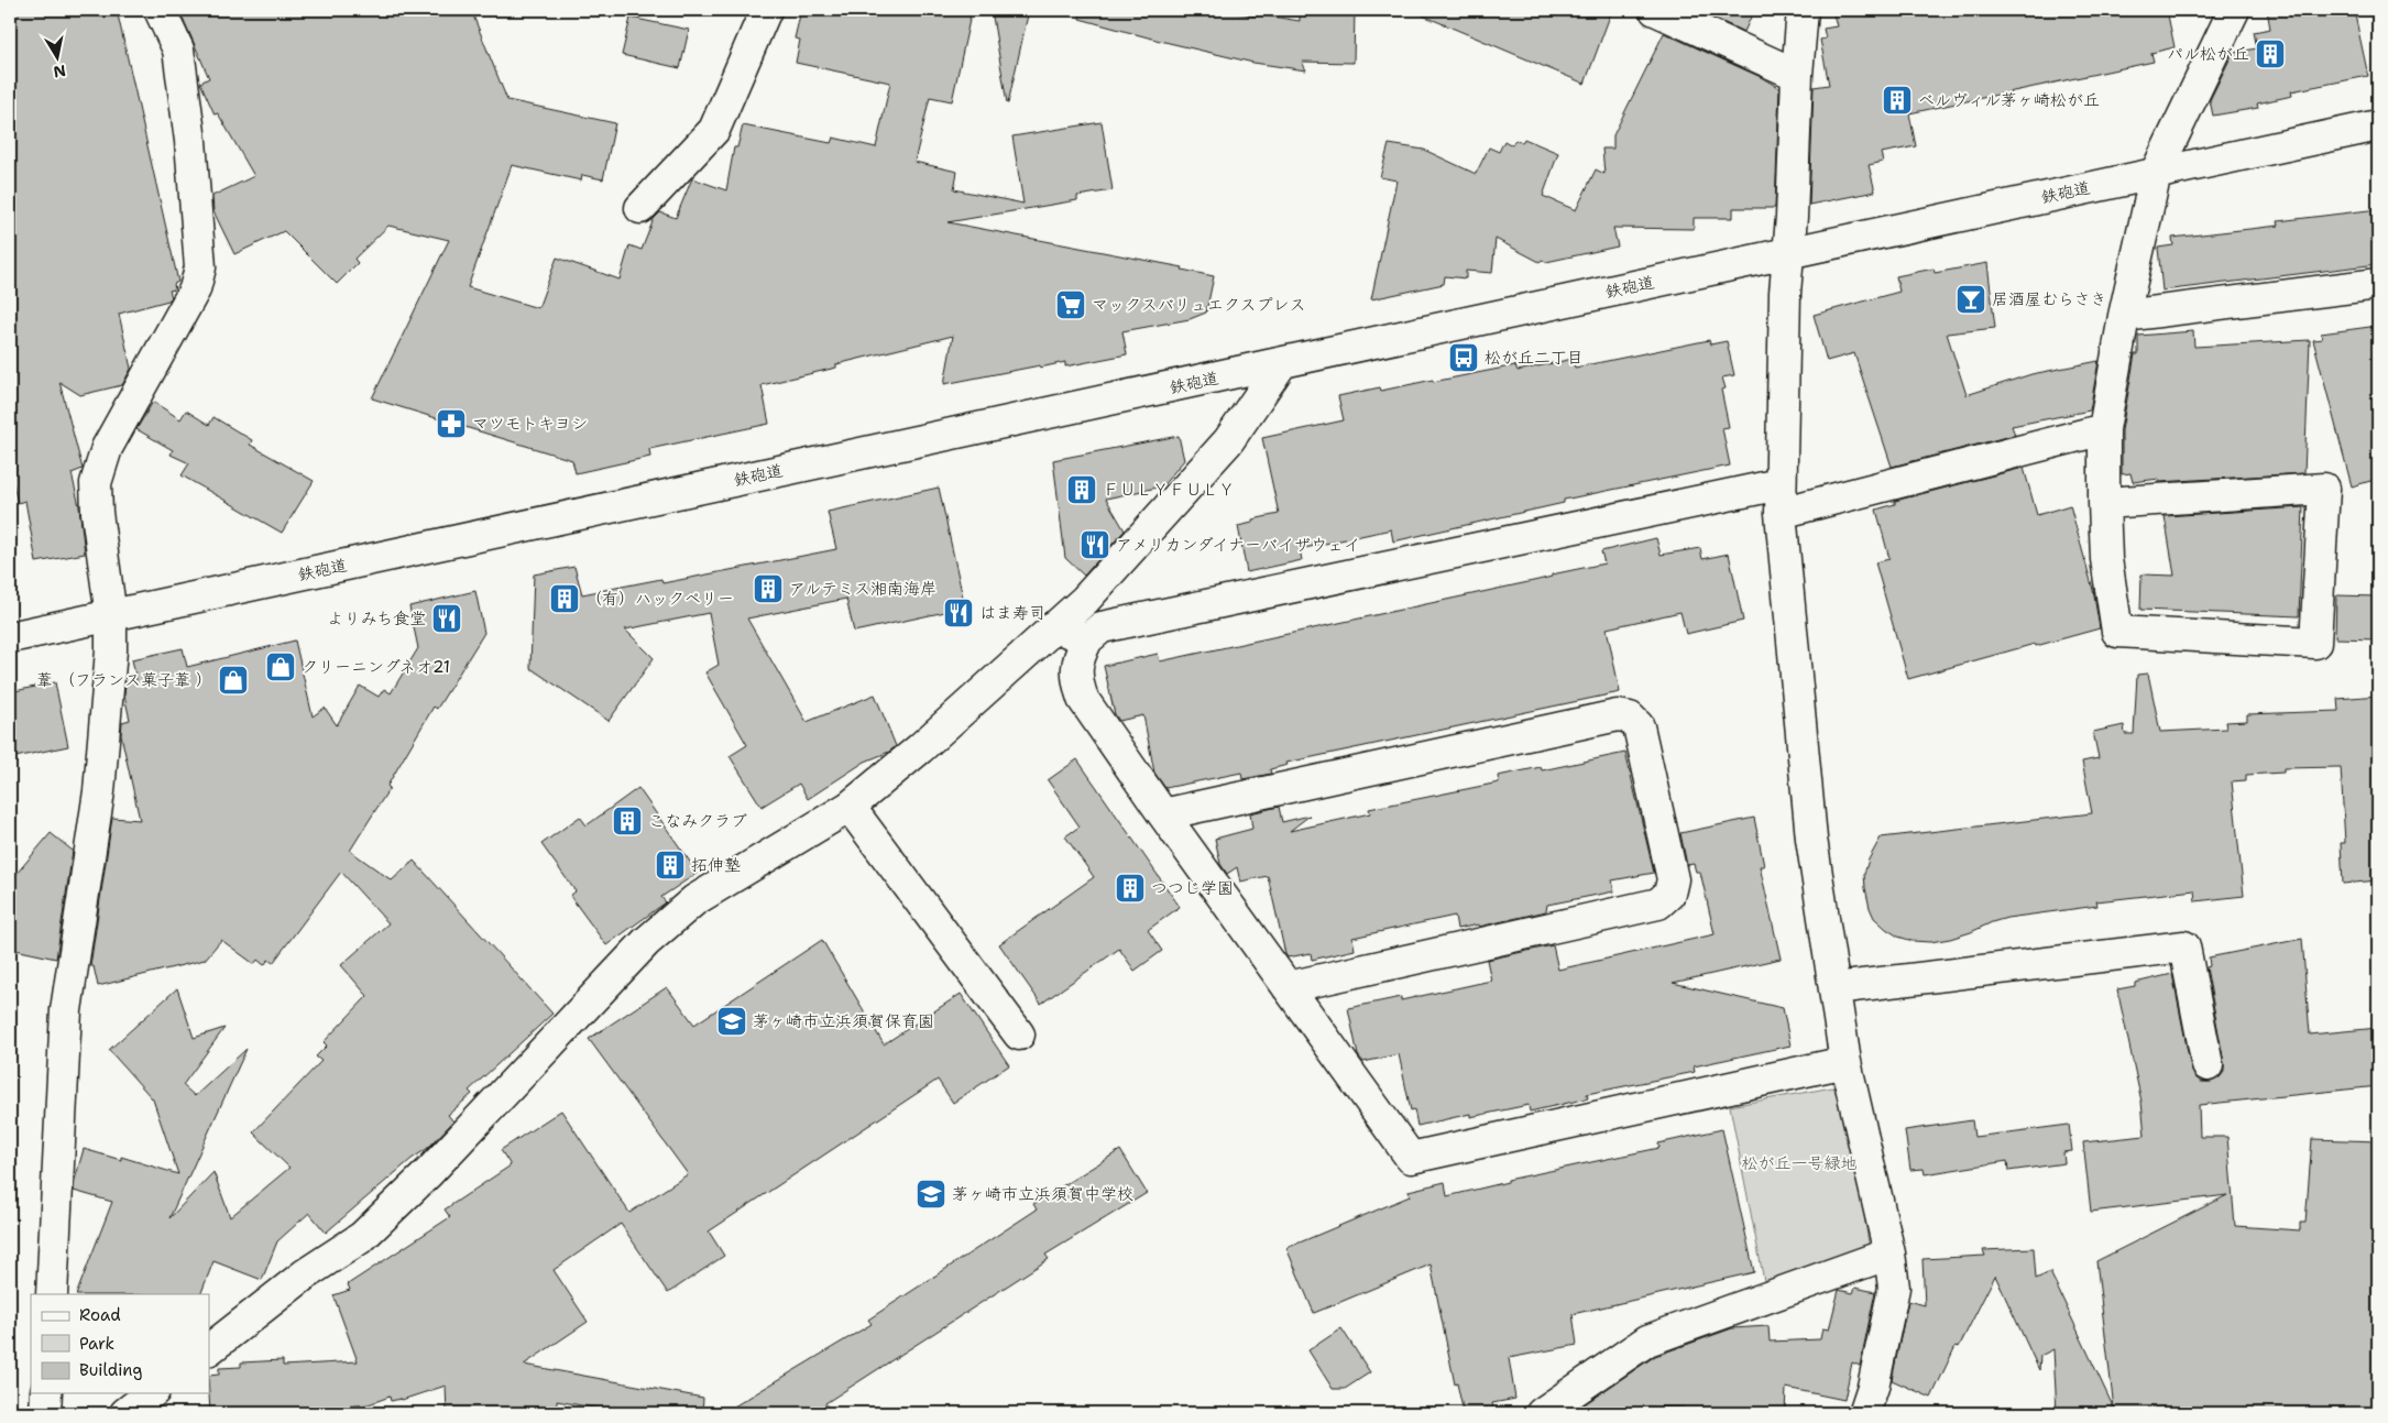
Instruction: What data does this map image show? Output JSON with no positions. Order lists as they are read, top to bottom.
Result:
{
  "streets": {
    "street": ["鉄砲道"]
  },
  "parks": ["松が丘一号緑地"],
  "places": {
    "building": [
      "パル松が丘",
      "ベルヴィル茅ヶ崎松が丘",
      "ＦＵＬＹＦＵＬＹ",
      "アルテミス湘南海岸",
      "（有）ハックペリー",
      "こなみクラブ",
      "拓伸塾",
      "つつじ学園"
    ],
    "bar": ["居酒屋むらさき"],
    "supermarket": ["マックスバリュエクスプレス"],
    "bus stop": ["松が丘二丁目"],
    "pharmacy": ["マツモトキヨシ"],
    "restaurant": ["アメリカンダイナーバイザウェイ", "はま寿司", "よりみち食堂"],
    "shop": ["クリーニングネオ21", "葦 （フランス菓子葦 ）"],
    "school or university": ["茅ヶ崎市立浜須賀保育園", "茅ヶ崎市立浜須賀中学校"]
  },
  "legend": ["Road", "Park", "Building"],
  "north": "bottom"
}
